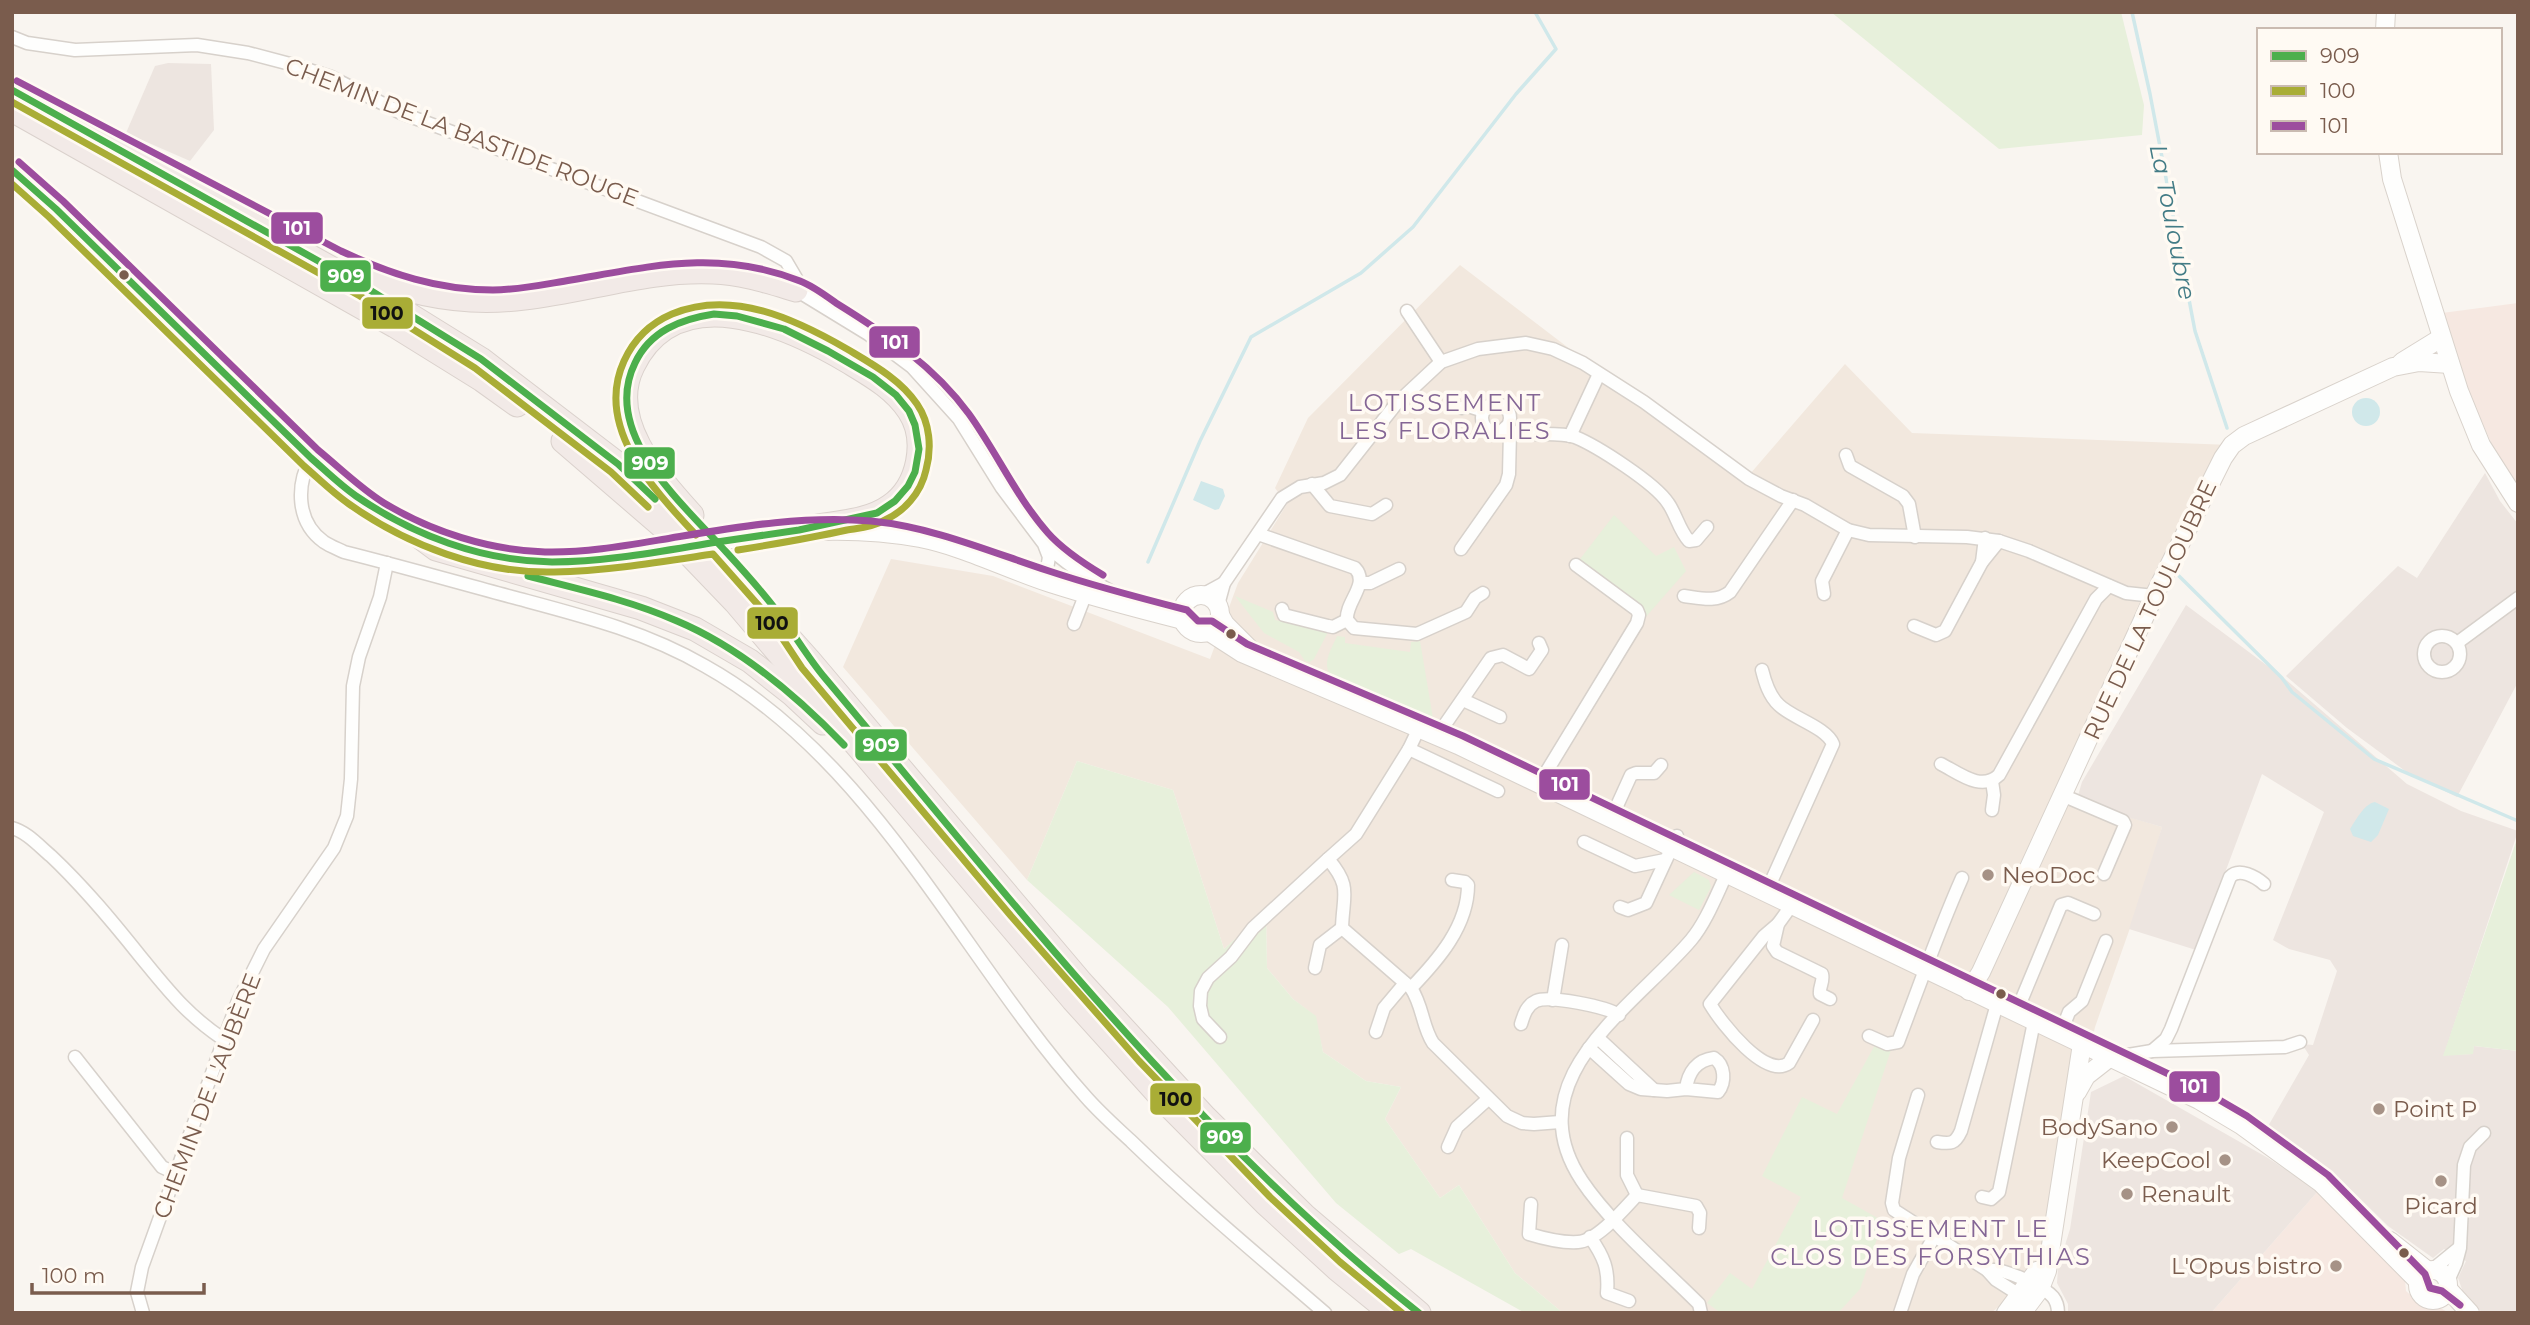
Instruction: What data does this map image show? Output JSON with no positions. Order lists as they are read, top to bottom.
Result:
{
  "streets": {
    "main road": ["RUE DE LA TOULOUBRE"],
    "street": ["CHEMIN DE LA BASTIDE ROUGE", "CHEMIN DE L'AUBÈRE"]
  },
  "districts": ["LOTISSEMENT LES FLORALIES", "LOTISSEMENT LE CLOS DES FORSYTHIAS"],
  "water": ["La Touloubre"],
  "places": [
    "NeoDoc",
    "Point P",
    "BodySano",
    "KeepCool",
    "Picard",
    "Renault",
    "L'Opus bistro"
  ],
  "lines": ["transit line 101", "transit line 909", "transit line 100"],
  "legend": ["909", "100", "101"],
  "scale_bar": "100 m"
}
